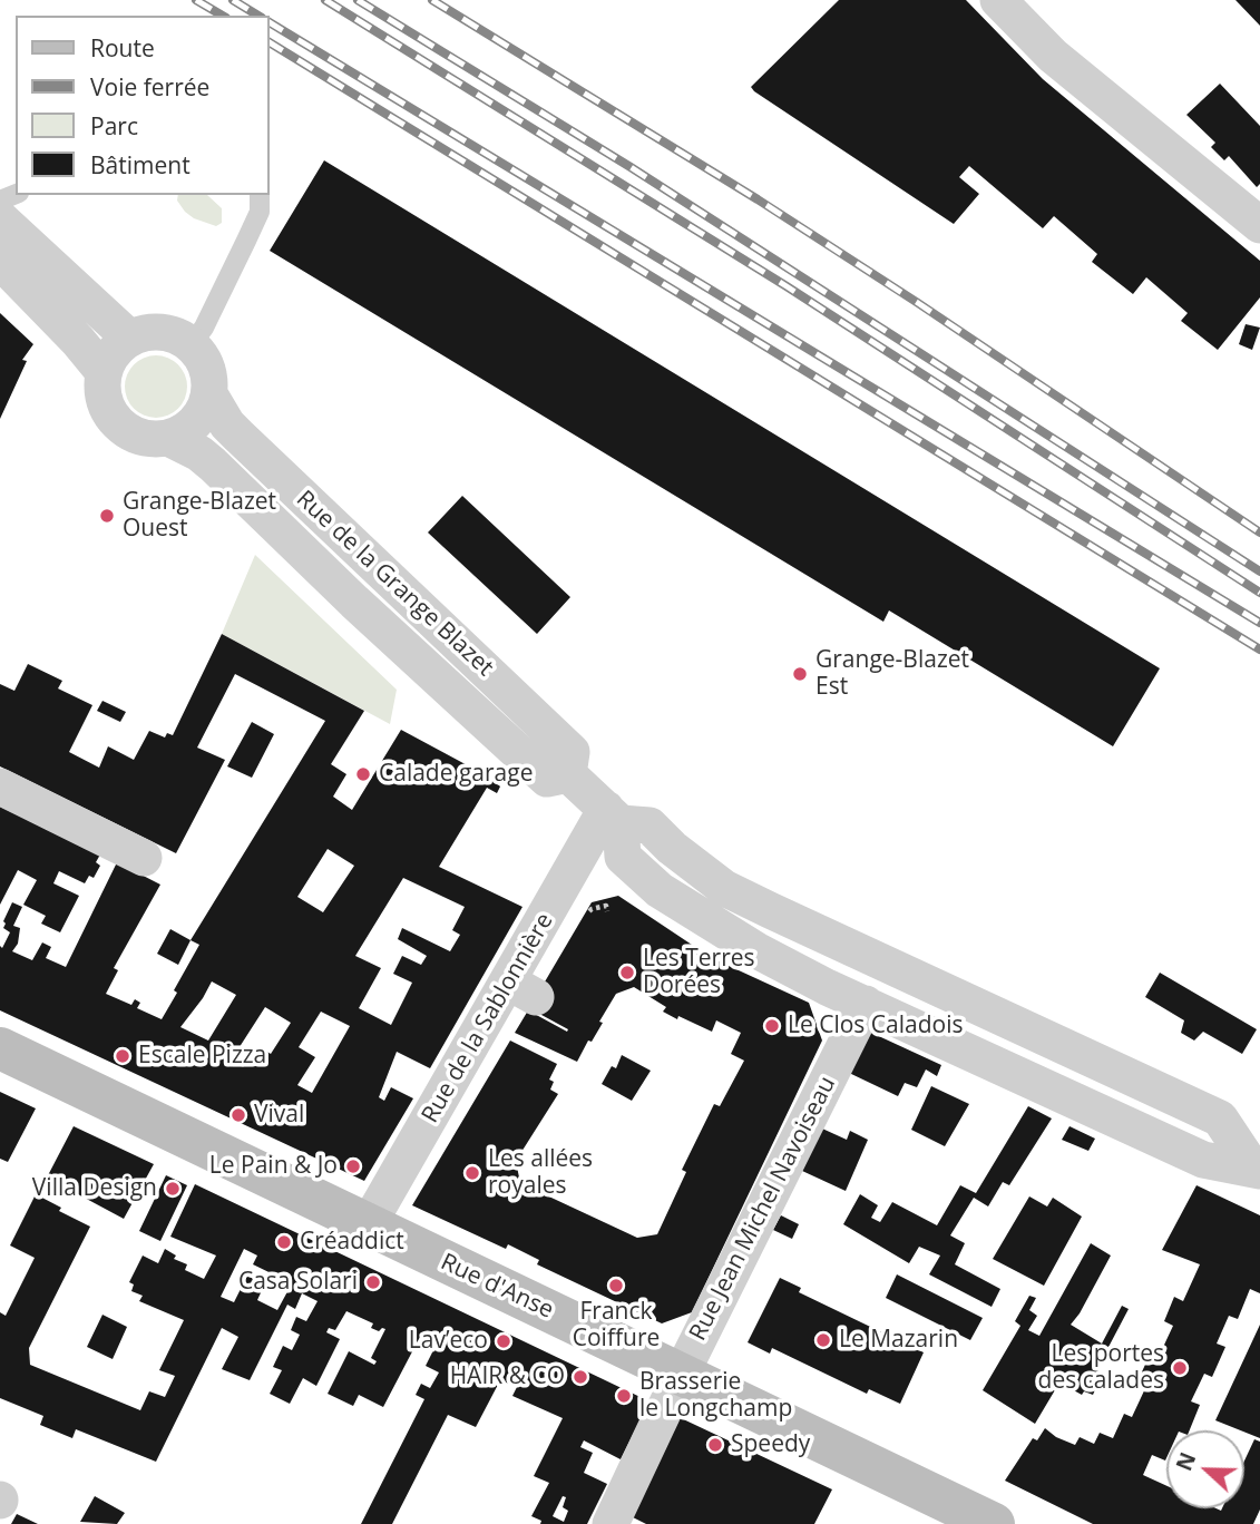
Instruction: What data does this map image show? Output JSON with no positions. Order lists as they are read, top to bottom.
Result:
{
  "streets": {
    "main road": ["Rue d'Anse"],
    "street": ["Rue de la Grange Blazet", "Rue de la Sablonnière", "Rue Jean Michel Navoiseau"]
  },
  "crossings": [
    ["Rue de la Sablonnière", "Rue d'Anse"],
    ["Rue Jean Michel Navoiseau", "Rue d'Anse"]
  ],
  "places": [
    "Grange-Blazet Ouest",
    "Grange-Blazet Est",
    "Calade garage",
    "Les Terres Dorées",
    "Le Clos Caladois",
    "Escale Pizza",
    "Vival",
    "Le Pain & Jo",
    "Les allées royales",
    "Villa Design",
    "Créaddict",
    "Casa Solari",
    "Franck Coiffure",
    "Le Mazarin",
    "Lav’eco",
    "Les portes des calades",
    "HAIR & CO",
    "Brasserie le Longchamp",
    "Speedy"
  ],
  "legend": [
    "Route",
    "Voie ferrée",
    "Parc",
    "Bâtiment"
  ],
  "north": "left"
}
